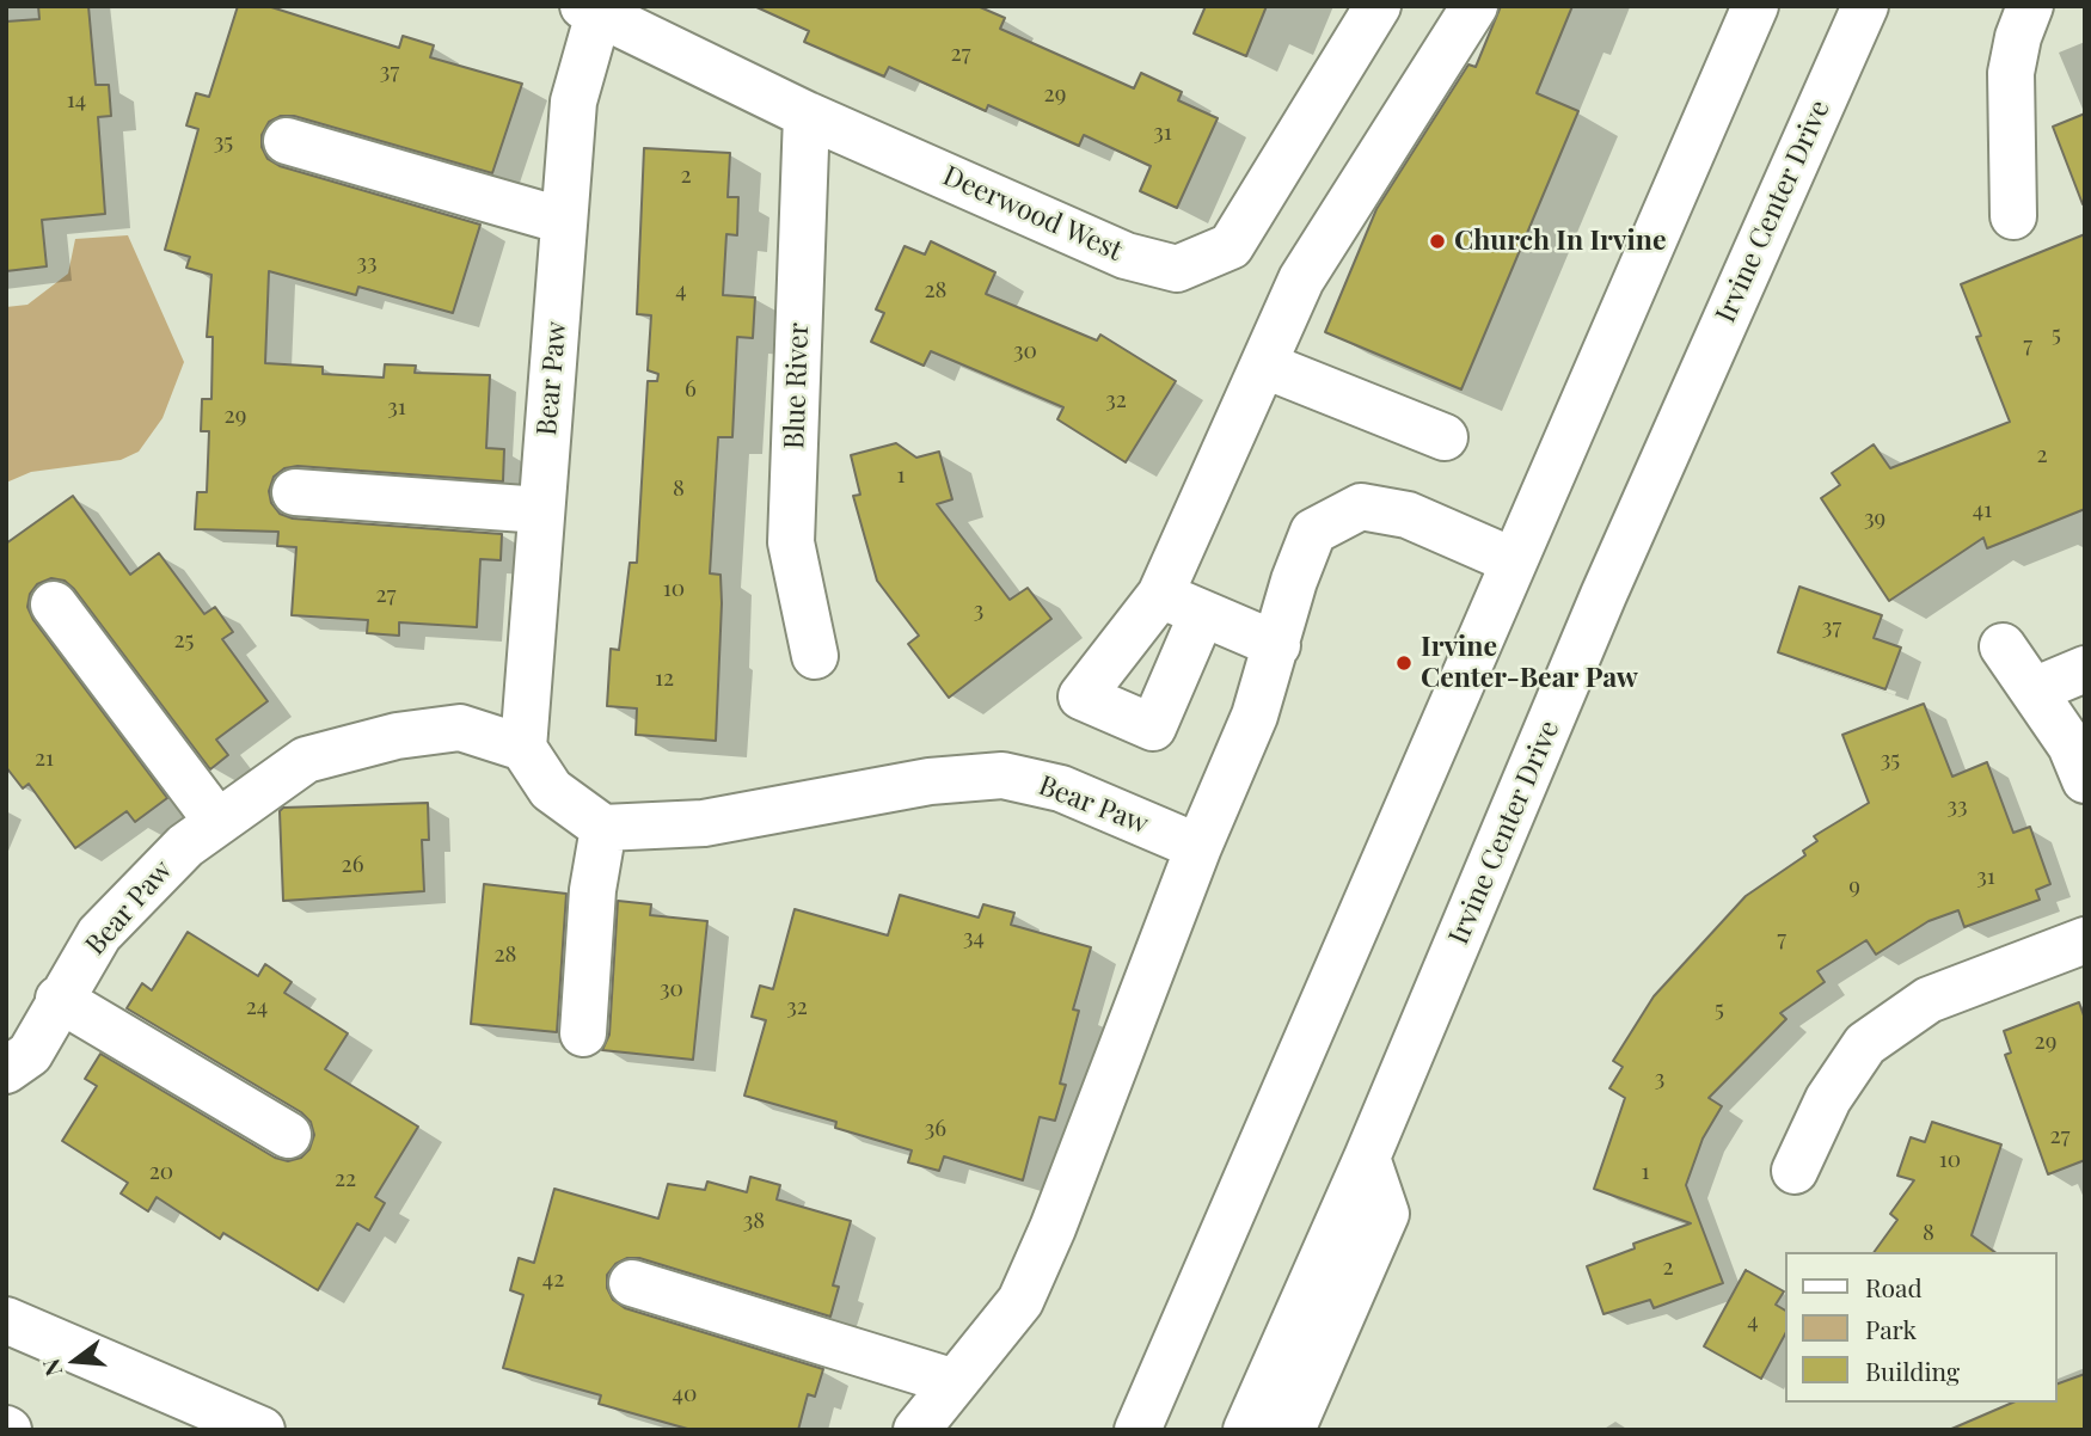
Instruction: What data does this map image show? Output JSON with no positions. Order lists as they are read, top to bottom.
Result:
{
  "streets": {
    "street": [
      "Irvine Center Drive",
      "Deerwood West",
      "Bear Paw",
      "Blue River"
    ]
  },
  "crossings": [
    ["Deerwood West", "Bear Paw"],
    ["Deerwood West", "Blue River"]
  ],
  "places": ["Church In Irvine", "Irvine Center-Bear Paw"],
  "house_numbers": [
    "27",
    "37",
    "29",
    "14",
    "31",
    "35",
    "2",
    "33",
    "4",
    "28",
    "5",
    "7",
    "30",
    "6",
    "32",
    "31",
    "29",
    "2",
    "1",
    "8",
    "41",
    "39",
    "10",
    "27",
    "3",
    "37",
    "25",
    "12",
    "21",
    "35",
    "33",
    "26",
    "31",
    "9",
    "34",
    "7",
    "28",
    "30",
    "24",
    "32",
    "5",
    "29",
    "3",
    "36",
    "27",
    "10",
    "20",
    "1",
    "22",
    "38",
    "8",
    "2",
    "42",
    "4",
    "40"
  ],
  "legend": ["Road", "Park", "Building"],
  "north": "left"
}
